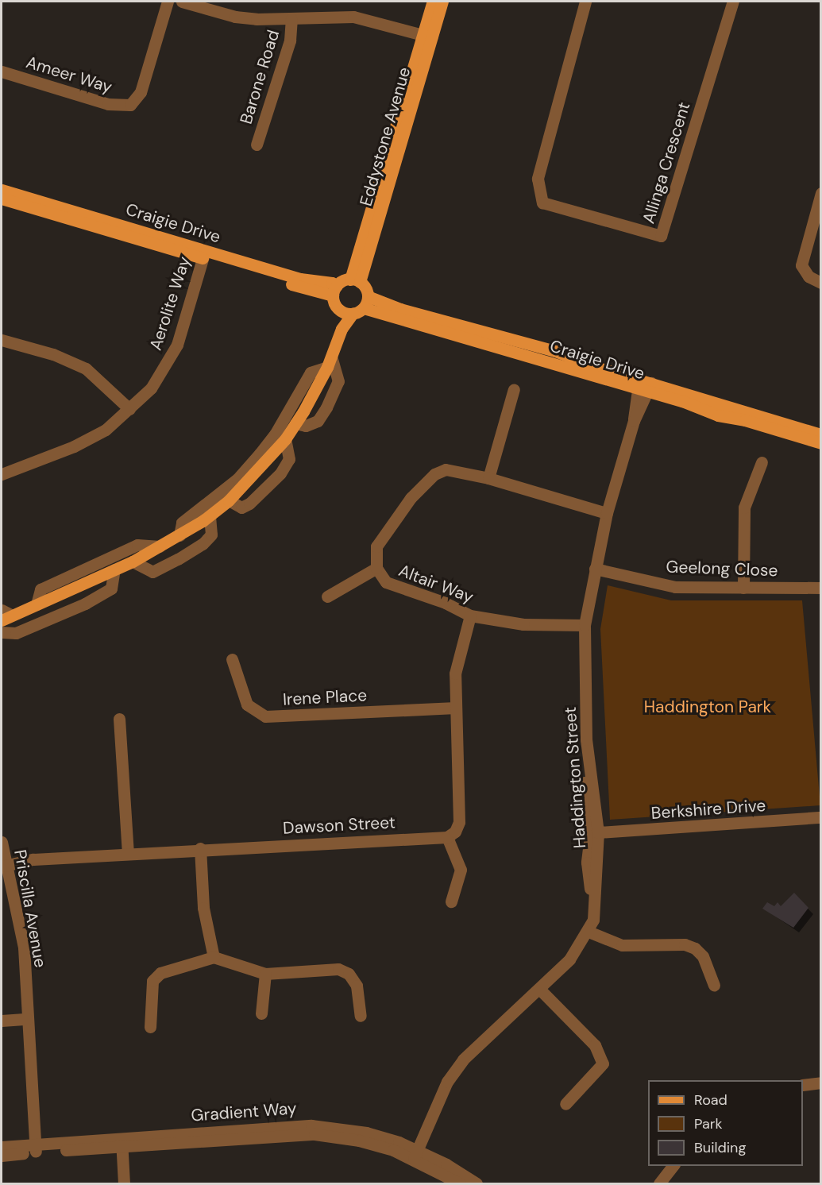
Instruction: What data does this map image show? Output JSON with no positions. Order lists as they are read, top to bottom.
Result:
{
  "streets": {
    "main road": ["Eddystone Avenue", "Craigie Drive"],
    "street": [
      "Ameer Way",
      "Barone Road",
      "Allinga Crescent",
      "Aerolite Way",
      "Geelong Close",
      "Altair Way",
      "Irene Place",
      "Haddington Street",
      "Berkshire Drive",
      "Dawson Street",
      "Priscilla Avenue",
      "Gradient Way"
    ]
  },
  "crossings": [
    ["Eddystone Avenue", "Craigie Drive"],
    ["Craigie Drive", "Aerolite Way"],
    ["Craigie Drive", "Haddington Street"],
    ["Geelong Close", "Haddington Street"],
    ["Altair Way", "Haddington Street"],
    ["Haddington Street", "Berkshire Drive"],
    ["Haddington Street", "Gradient Way"],
    ["Dawson Street", "Priscilla Avenue"],
    ["Priscilla Avenue", "Gradient Way"]
  ],
  "parks": ["Haddington Park"],
  "legend": ["Road", "Park", "Building"]
}
